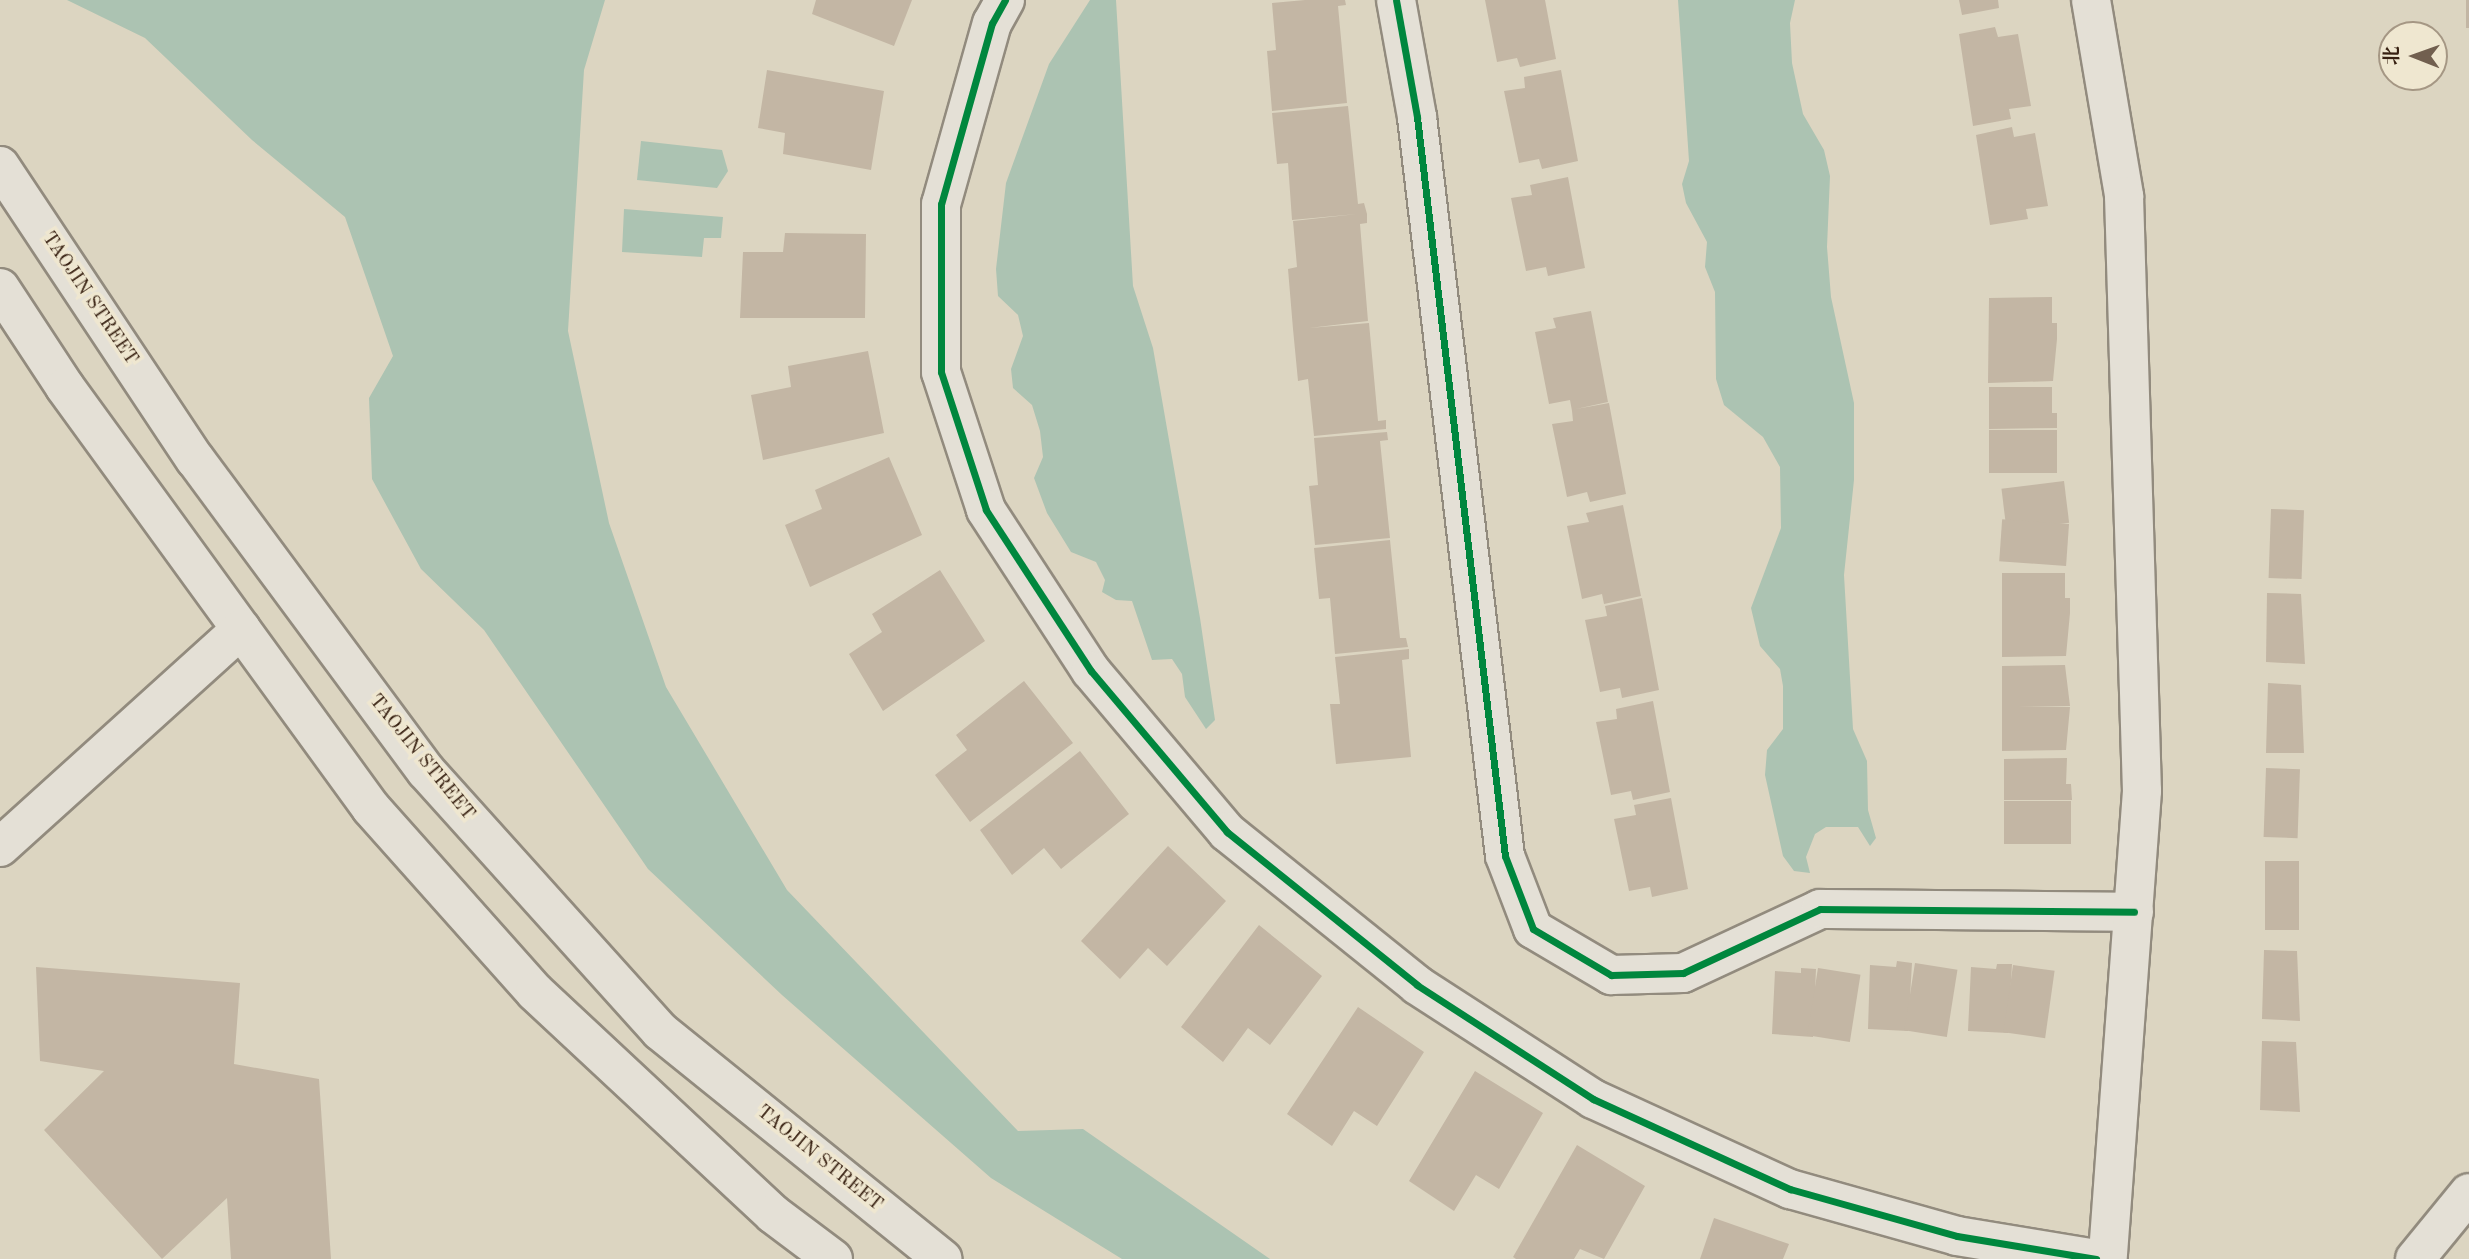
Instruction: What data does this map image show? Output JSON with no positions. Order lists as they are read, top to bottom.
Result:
{
  "streets": {
    "street": ["TAOJIN STREET"]
  },
  "north": "left"
}
